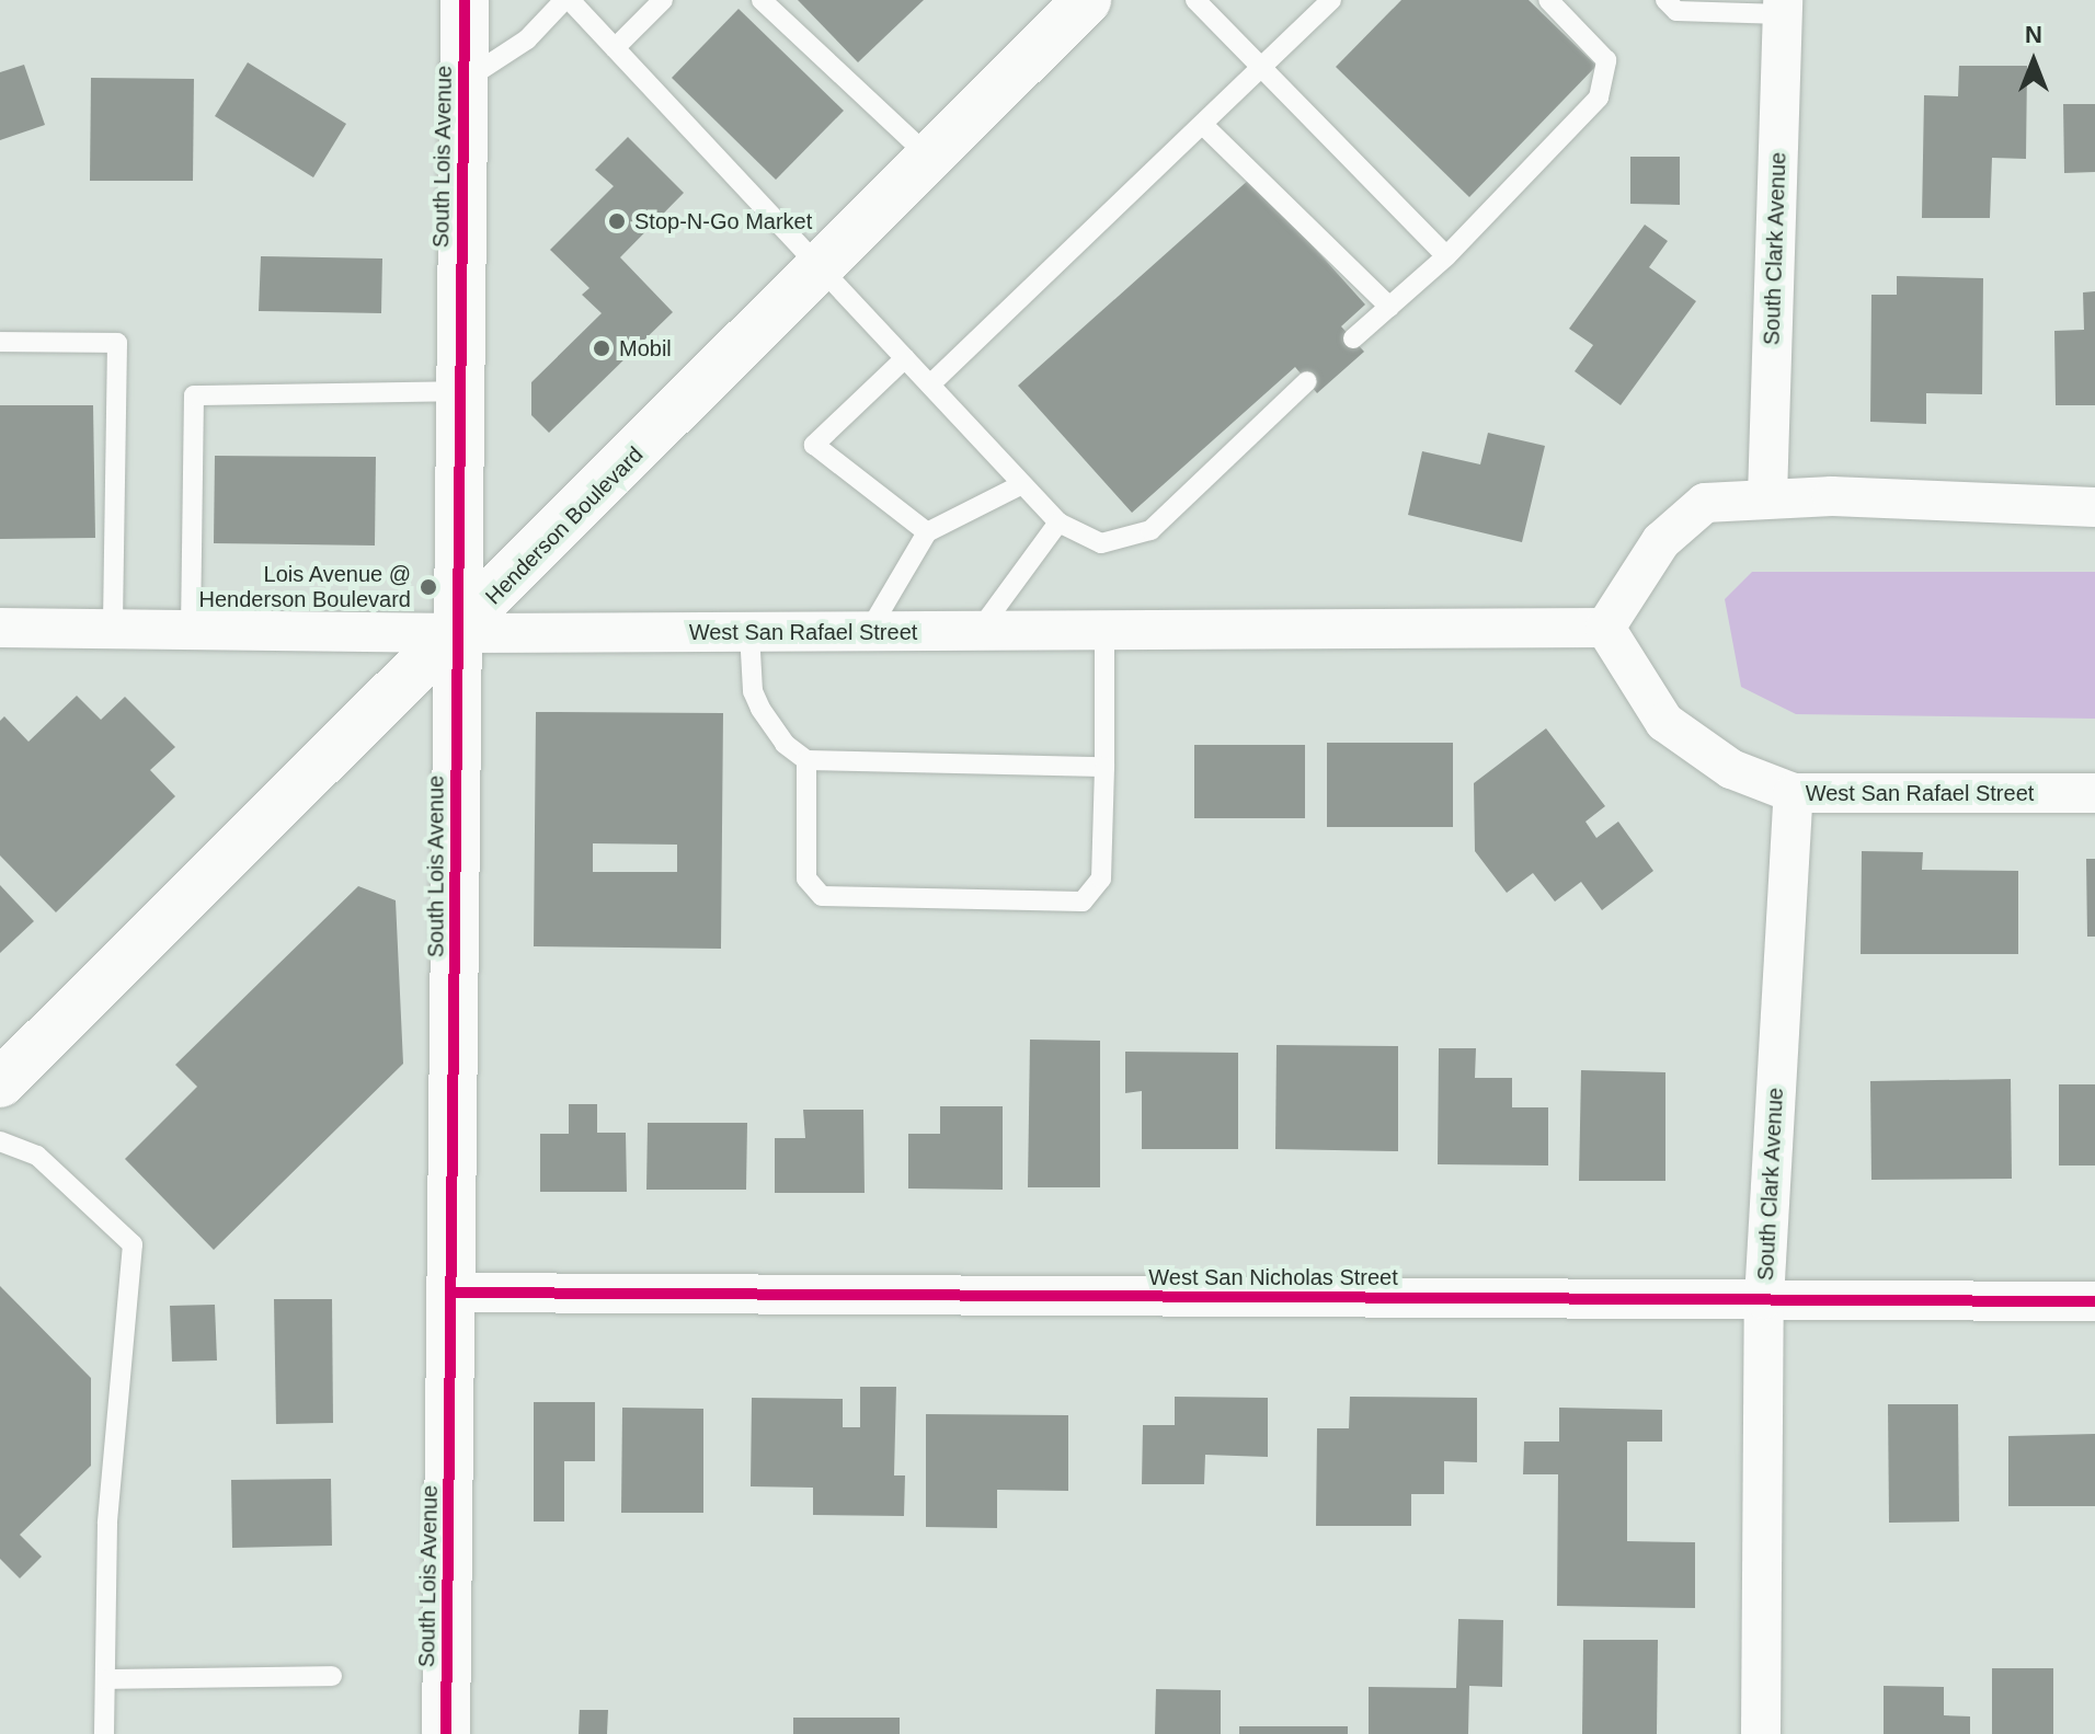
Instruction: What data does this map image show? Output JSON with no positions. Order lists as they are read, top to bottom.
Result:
{
  "streets": {
    "street": [
      "South Lois Avenue",
      "South Clark Avenue",
      "Henderson Boulevard",
      "West San Rafael Street",
      "West San Nicholas Street"
    ]
  },
  "crossings": [
    ["South Lois Avenue", "Henderson Boulevard"],
    ["South Lois Avenue", "West San Rafael Street"],
    ["South Lois Avenue", "West San Nicholas Street"],
    ["South Clark Avenue", "West San Rafael Street"],
    ["South Clark Avenue", "West San Nicholas Street"],
    ["Henderson Boulevard", "West San Rafael Street"]
  ],
  "places": ["Stop-N-Go Market", "Mobil", "Lois Avenue @ Henderson Boulevard"],
  "north": "top"
}
